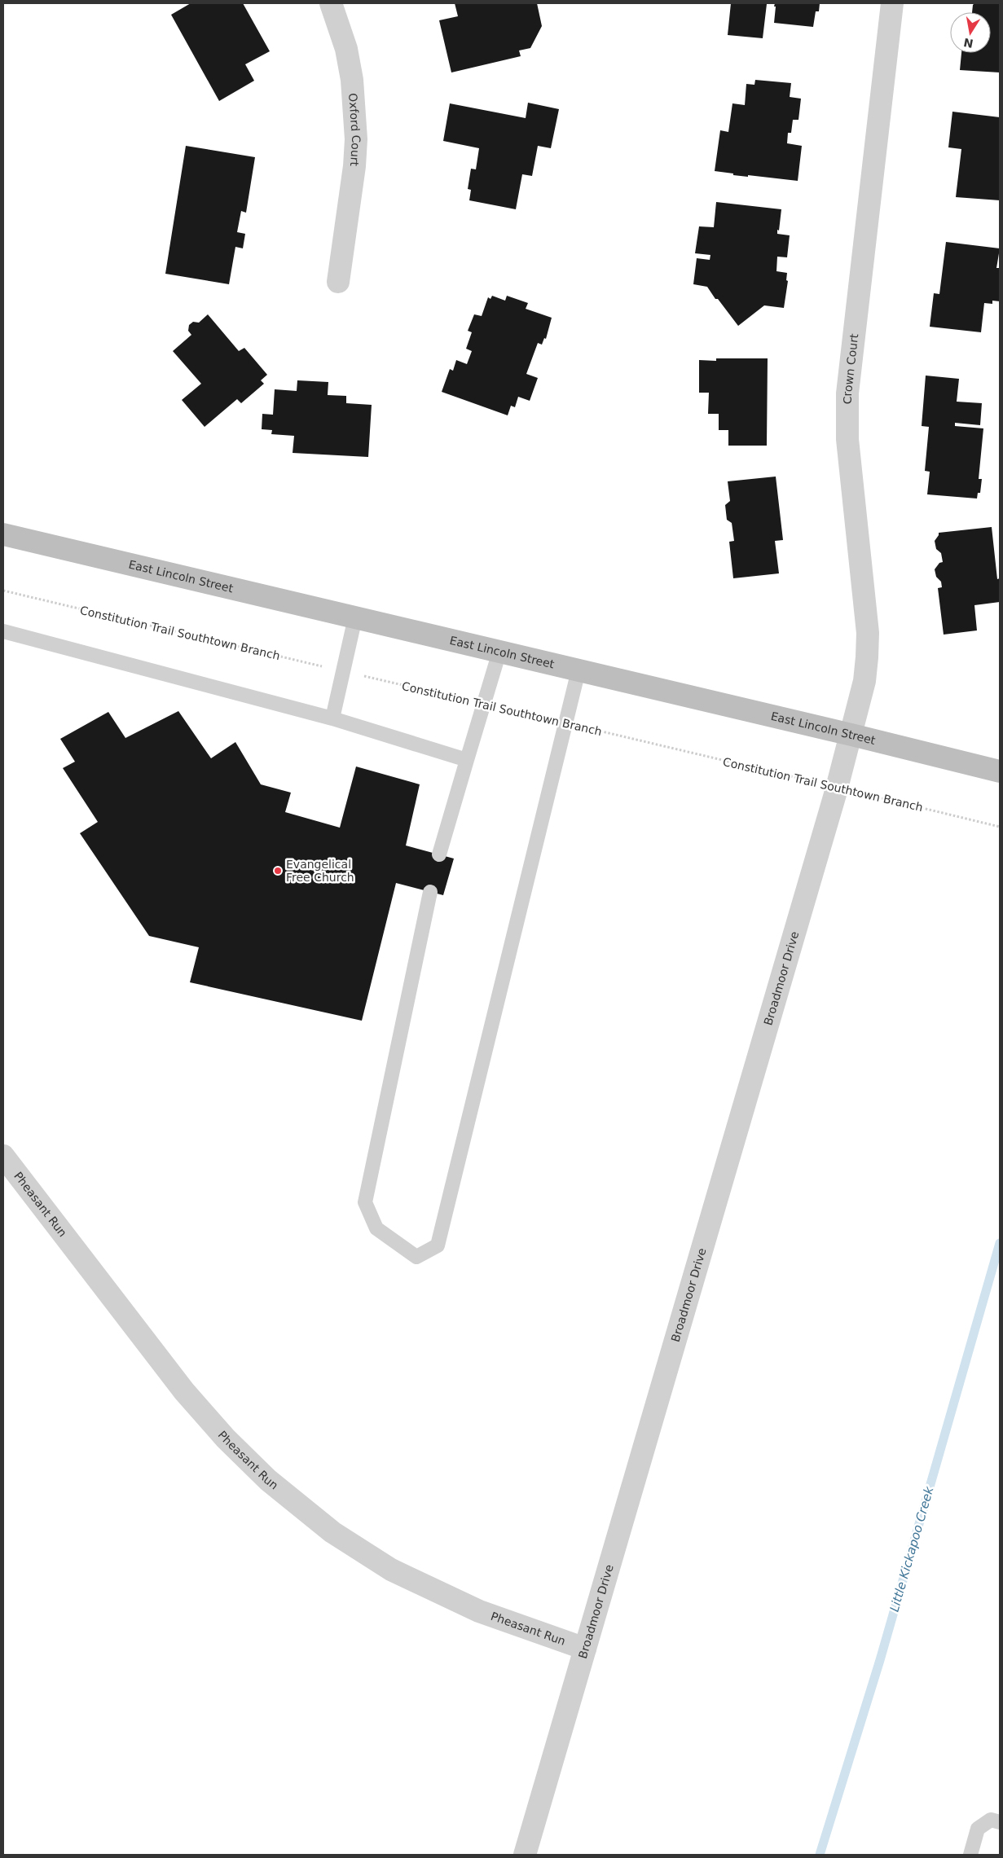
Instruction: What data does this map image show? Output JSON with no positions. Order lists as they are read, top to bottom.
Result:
{
  "streets": {
    "main road": ["East Lincoln Street"],
    "street": [
      "Oxford Court",
      "Crown Court",
      "Broadmoor Drive",
      "Pheasant Run"
    ],
    "path": ["Constitution Trail Southtown Branch"]
  },
  "crossings": [
    ["Crown Court", "East Lincoln Street"],
    ["Crown Court", "Broadmoor Drive"],
    ["East Lincoln Street", "Broadmoor Drive"],
    ["Constitution Trail Southtown Branch", "Broadmoor Drive"],
    ["Broadmoor Drive", "Pheasant Run"]
  ],
  "water": ["Little Kickapoo Creek"],
  "places": ["Evangelical Free Church"],
  "north": "bottom"
}
